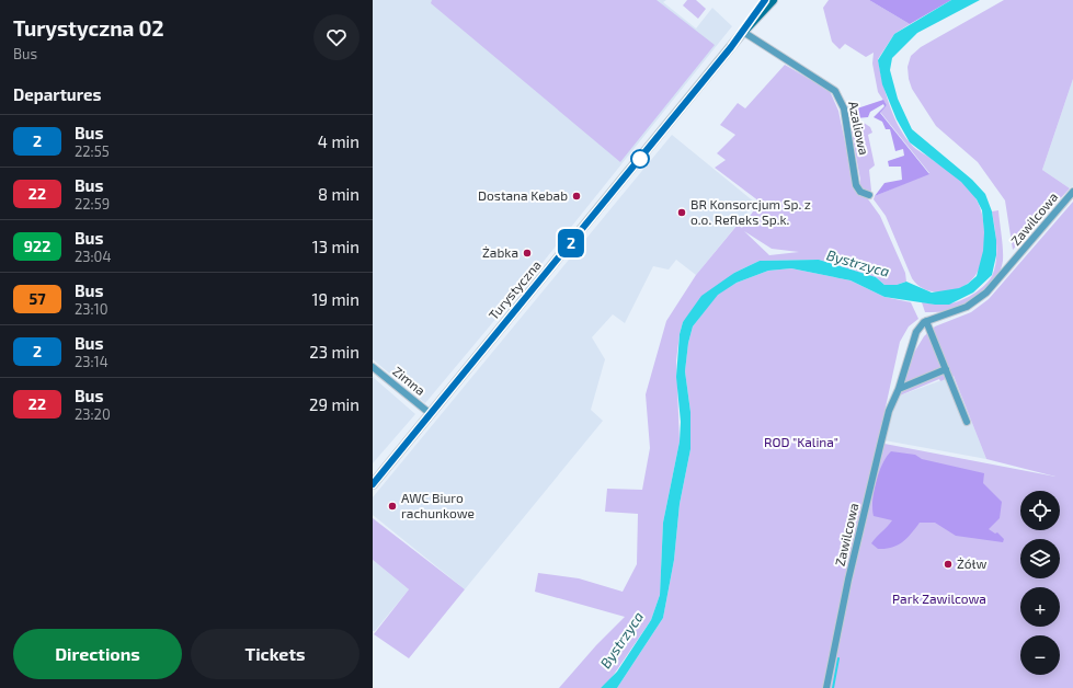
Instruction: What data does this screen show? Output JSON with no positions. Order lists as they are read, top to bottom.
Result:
{
  "streets": {
    "main road": ["Turystyczna"],
    "street": ["Azaliowa", "Zawilcowa", "Zimna"]
  },
  "crossings": [
    ["Azaliowa", "Turystyczna"],
    ["Turystyczna", "Zimna"]
  ],
  "water": ["Bystrzyca"],
  "parks": ["ROD \"Kalina\"", "Park Zawilcowa"],
  "places": [
    "Dostana Kebab",
    "BR Konsorcjum Sp. z o.o. Refleks Sp.k.",
    "Żabka",
    "AWC Biuro rachunkowe",
    "Żółw"
  ],
  "lines": ["bus line 2"],
  "page": {
    "heading": [
      ["Turystyczna 02", "Bus"],
      "Departures"
    ],
    "on_map": "2",
    "list": [
      {
        "mark": "2",
        "name": "Bus",
        "note": "22:55",
        "value": "4 min"
      },
      {
        "mark": "22",
        "name": "Bus",
        "note": "22:59",
        "value": "8 min"
      },
      {
        "mark": "922",
        "name": "Bus",
        "note": "23:04",
        "value": "13 min"
      },
      {
        "mark": "57",
        "name": "Bus",
        "note": "23:10",
        "value": "19 min"
      },
      {
        "mark": "2",
        "name": "Bus",
        "note": "23:14",
        "value": "23 min"
      },
      {
        "mark": "22",
        "name": "Bus",
        "note": "23:20",
        "value": "29 min"
      }
    ],
    "map_buttons": ["+", "−"],
    "buttons": ["Directions", "Tickets"]
  }
}
